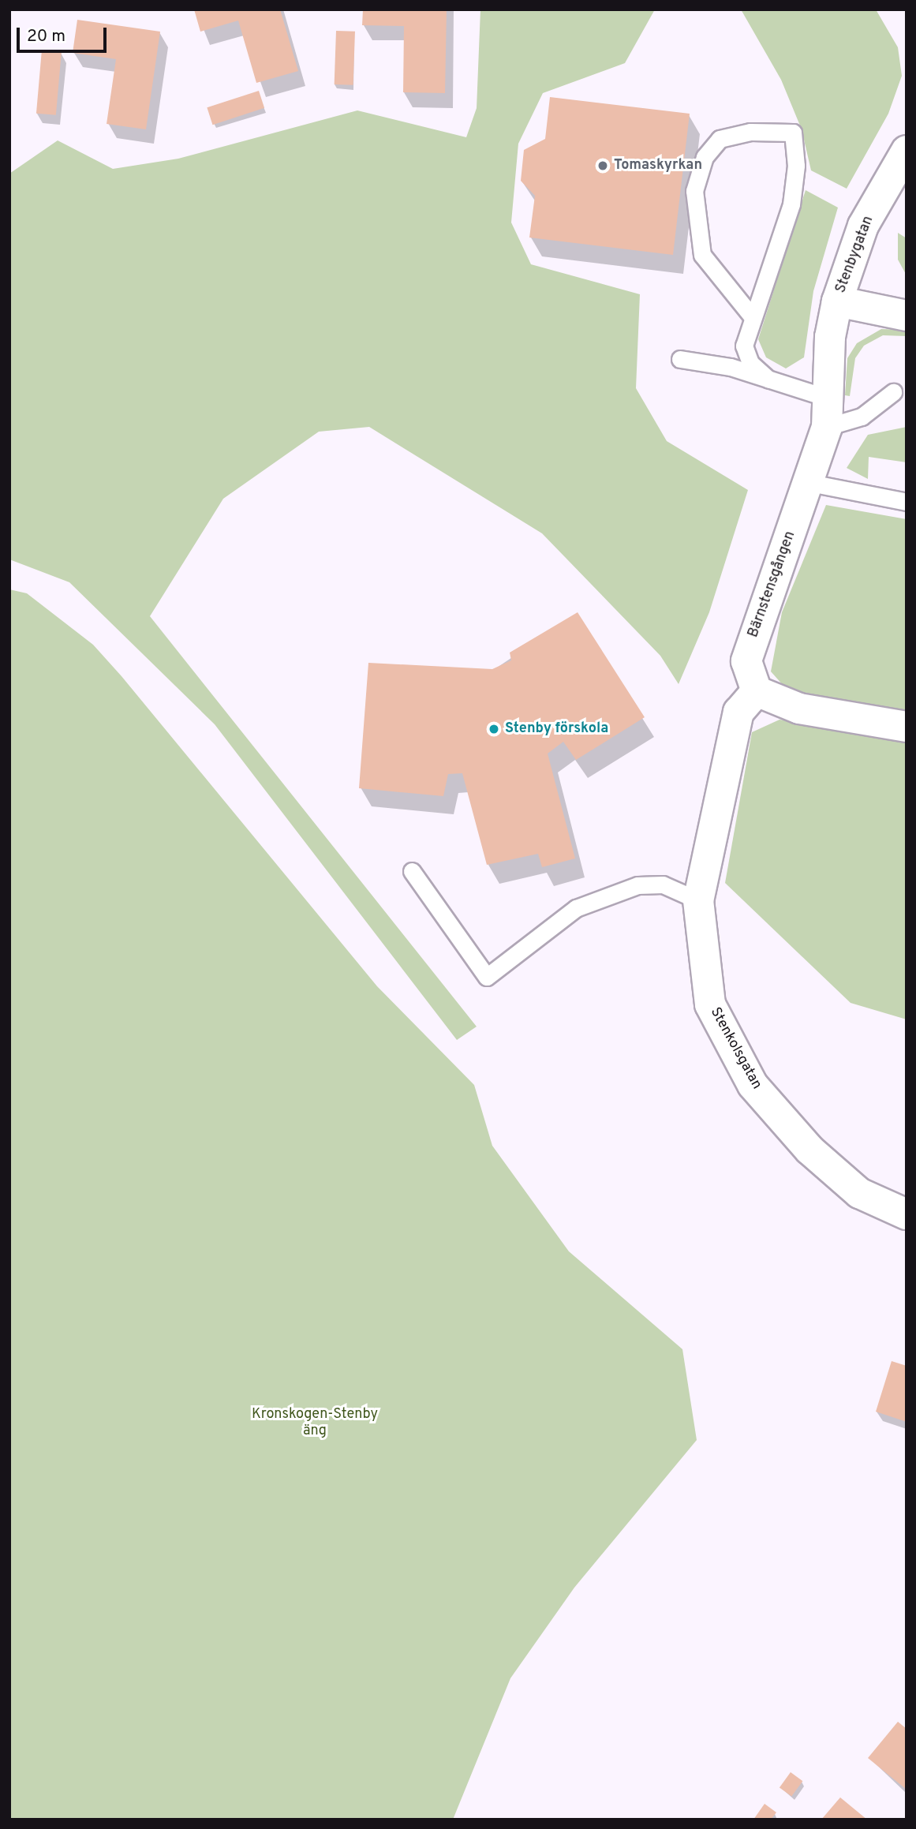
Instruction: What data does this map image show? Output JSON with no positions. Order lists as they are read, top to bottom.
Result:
{
  "streets": {
    "street": ["Stenbygatan", "Bärnstensgången", "Stenkolsgatan"]
  },
  "crossings": [
    ["Stenbygatan", "Bärnstensgången"],
    ["Bärnstensgången", "Stenkolsgatan"]
  ],
  "parks": ["Kronskogen-Stenby äng"],
  "places": ["Tomaskyrkan", "Stenby förskola"],
  "scale_bar": "20 m"
}
